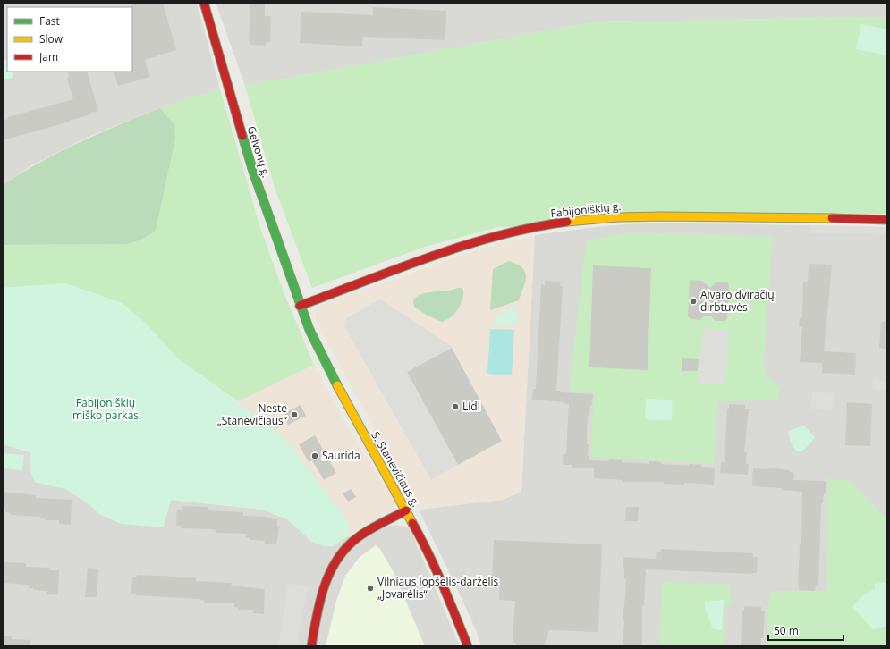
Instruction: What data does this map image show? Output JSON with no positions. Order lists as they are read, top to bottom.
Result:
{
  "streets": {
    "street": ["Gelvonų g.", "Fabijoniškių g.", "S. Stanevičiaus g."]
  },
  "crossings": [
    ["Gelvonų g.", "Fabijoniškių g."],
    ["Gelvonų g.", "S. Stanevičiaus g."],
    ["Fabijoniškių g.", "S. Stanevičiaus g."]
  ],
  "parks": ["Fabijoniškių miško parkas"],
  "places": [
    "Aivaro dviračių dirbtuvės",
    "Lidl",
    "Neste „Stanevičiaus“",
    "Saurida",
    "Vilniaus lopšelis-darželis „Jovarėlis“"
  ],
  "legend": ["Fast", "Slow", "Jam"],
  "scale_bar": "50 m"
}
